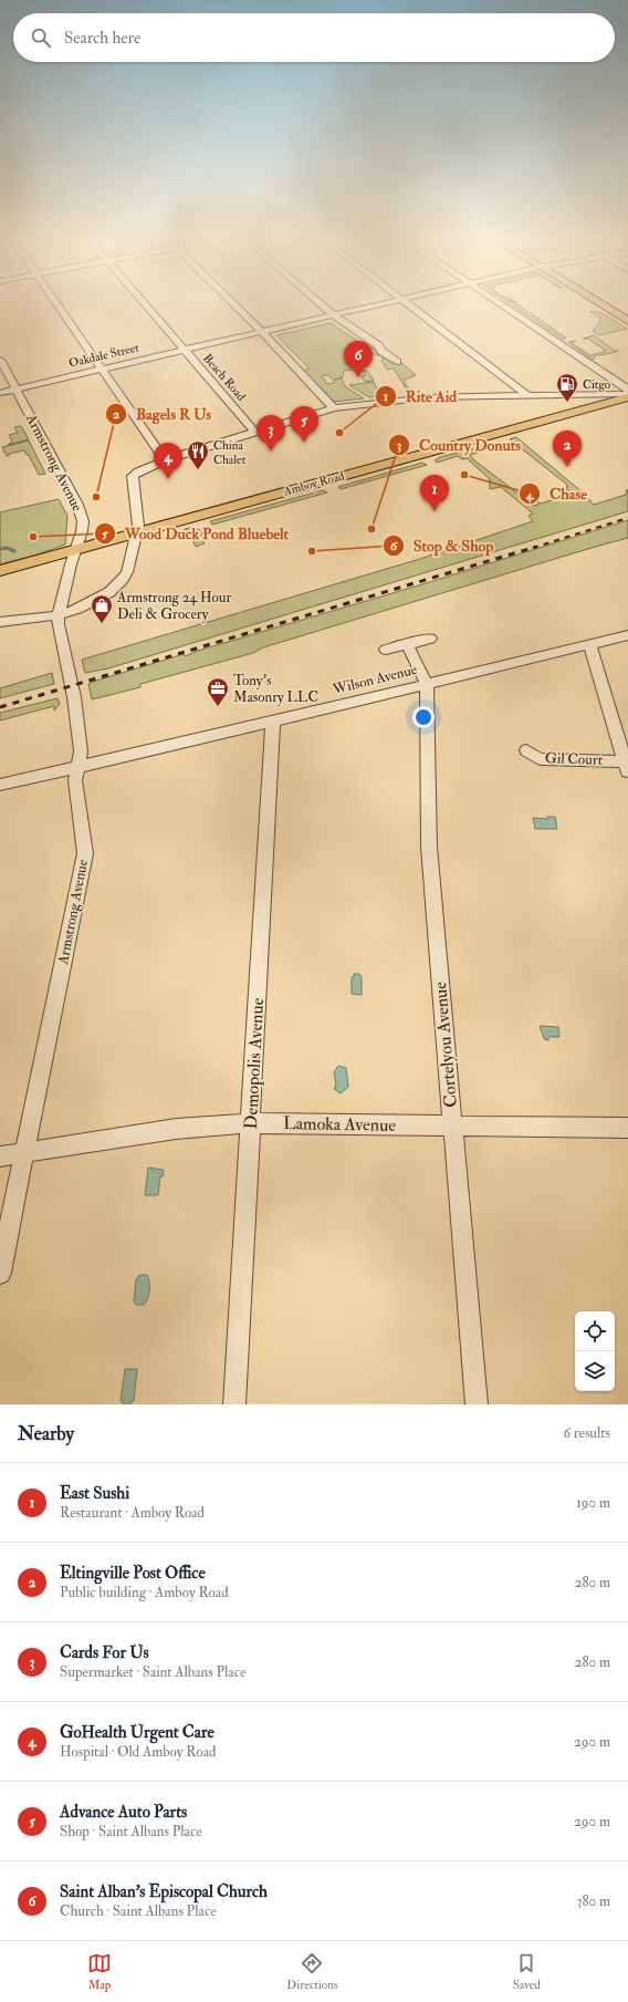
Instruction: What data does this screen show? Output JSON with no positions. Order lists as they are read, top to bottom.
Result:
{
  "streets": {
    "main road": ["Amboy Road"],
    "street": [
      "Oakdale Street",
      "Beach Road",
      "Armstrong Avenue",
      "Wilson Avenue",
      "Gil Court",
      "Cortelyou Avenue",
      "Demopolis Avenue",
      "Lamoka Avenue"
    ]
  },
  "crossings": [
    ["Oakdale Street", "Beach Road"],
    ["Oakdale Street", "Armstrong Avenue"],
    ["Armstrong Avenue", "Amboy Road"],
    ["Armstrong Avenue", "Wilson Avenue"],
    ["Armstrong Avenue", "Lamoka Avenue"],
    ["Wilson Avenue", "Cortelyou Avenue"],
    ["Wilson Avenue", "Demopolis Avenue"],
    ["Cortelyou Avenue", "Lamoka Avenue"],
    ["Demopolis Avenue", "Lamoka Avenue"]
  ],
  "places": {
    "fuel station": ["Citgo"],
    "other": [
      "Rite Aid",
      "Chase",
      "Bagels R Us",
      "Country Donuts",
      "Wood Duck Pond Bluebelt",
      "Stop & Shop"
    ],
    "restaurant": ["China Chalet"],
    "shop": ["Armstrong 24 Hour Deli & Grocery"],
    "office": ["Tony's Masonry LLC"]
  },
  "page": {
    "search": "Search here",
    "pins": [
      "6",
      "5",
      "3",
      "2",
      "4",
      "1"
    ],
    "heading": ["Nearby", "6 results"],
    "list": [
      {
        "mark": "1",
        "name": "East Sushi",
        "note": "Restaurant · Amboy Road",
        "value": "190 m"
      },
      {
        "mark": "2",
        "name": "Eltingville Post Office",
        "note": "Public building · Amboy Road",
        "value": "280 m"
      },
      {
        "mark": "3",
        "name": "Cards For Us",
        "note": "Supermarket · Saint Albans Place",
        "value": "280 m"
      },
      {
        "mark": "4",
        "name": "GoHealth Urgent Care",
        "note": "Hospital · Old Amboy Road",
        "value": "290 m"
      },
      {
        "mark": "5",
        "name": "Advance Auto Parts",
        "note": "Shop · Saint Albans Place",
        "value": "290 m"
      },
      {
        "mark": "6",
        "name": "Saint Alban's Episcopal Church",
        "note": "Church · Saint Albans Place",
        "value": "380 m"
      }
    ],
    "nav": ["Map", "Directions", "Saved"]
  }
}
